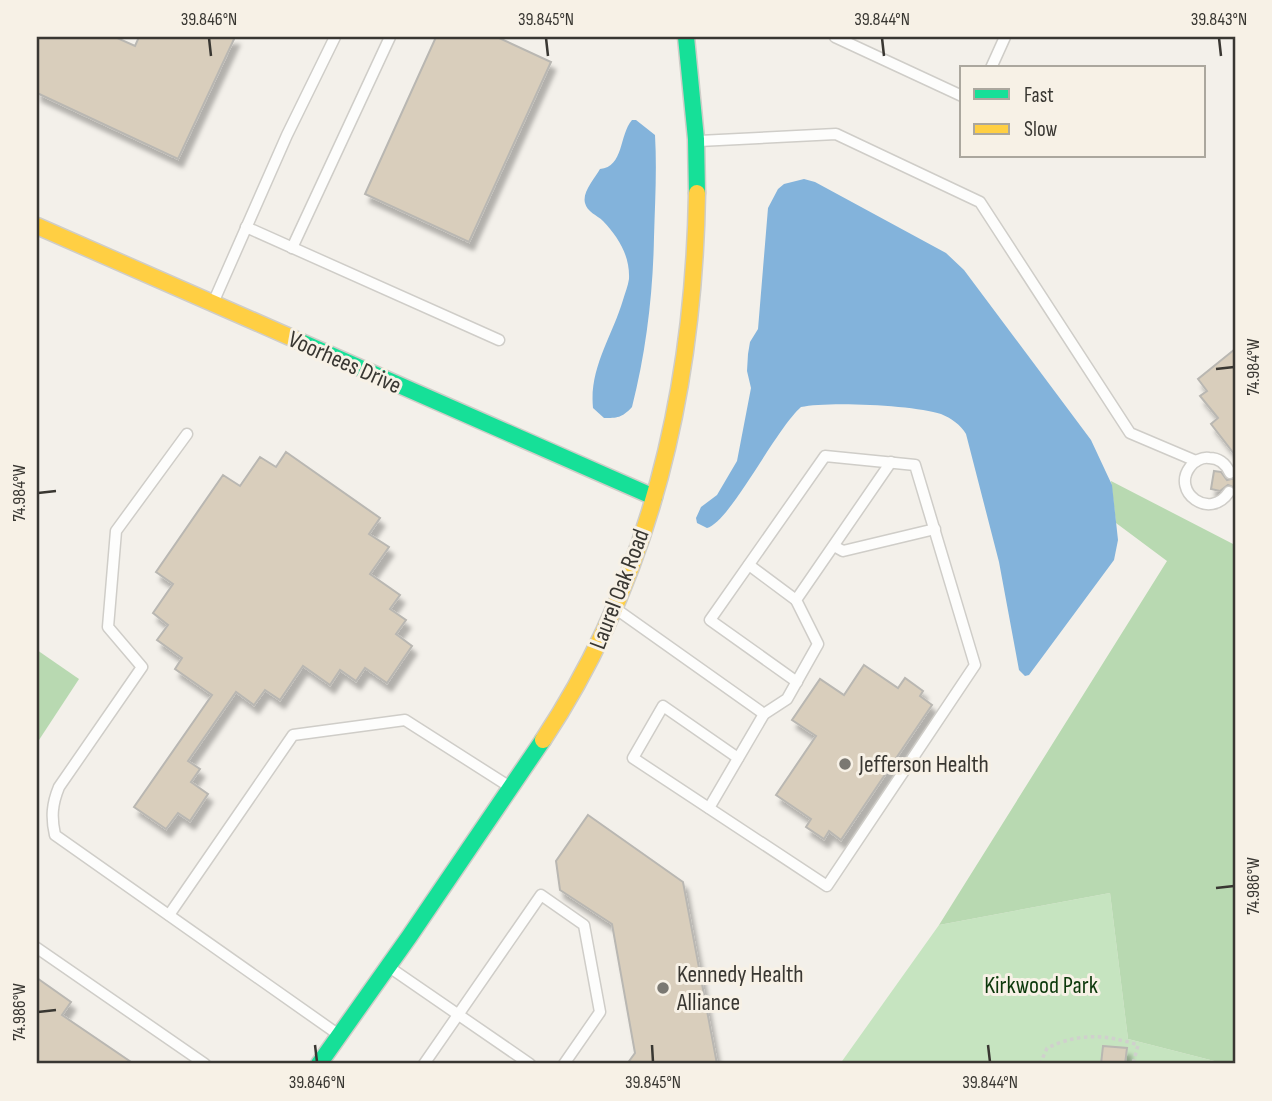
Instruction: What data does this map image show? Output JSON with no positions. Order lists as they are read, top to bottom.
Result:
{
  "streets": {
    "street": ["Voorhees Drive", "Laurel Oak Road"]
  },
  "crossings": [
    ["Voorhees Drive", "Laurel Oak Road"]
  ],
  "parks": ["Kirkwood Park"],
  "places": ["Jefferson Health", "Kennedy Health Alliance"],
  "legend": ["Fast", "Slow"],
  "coordinates": [
    "39.846°N",
    "39.845°N",
    "39.844°N",
    "39.843°N",
    "74.984°W",
    "74.986°W"
  ]
}
